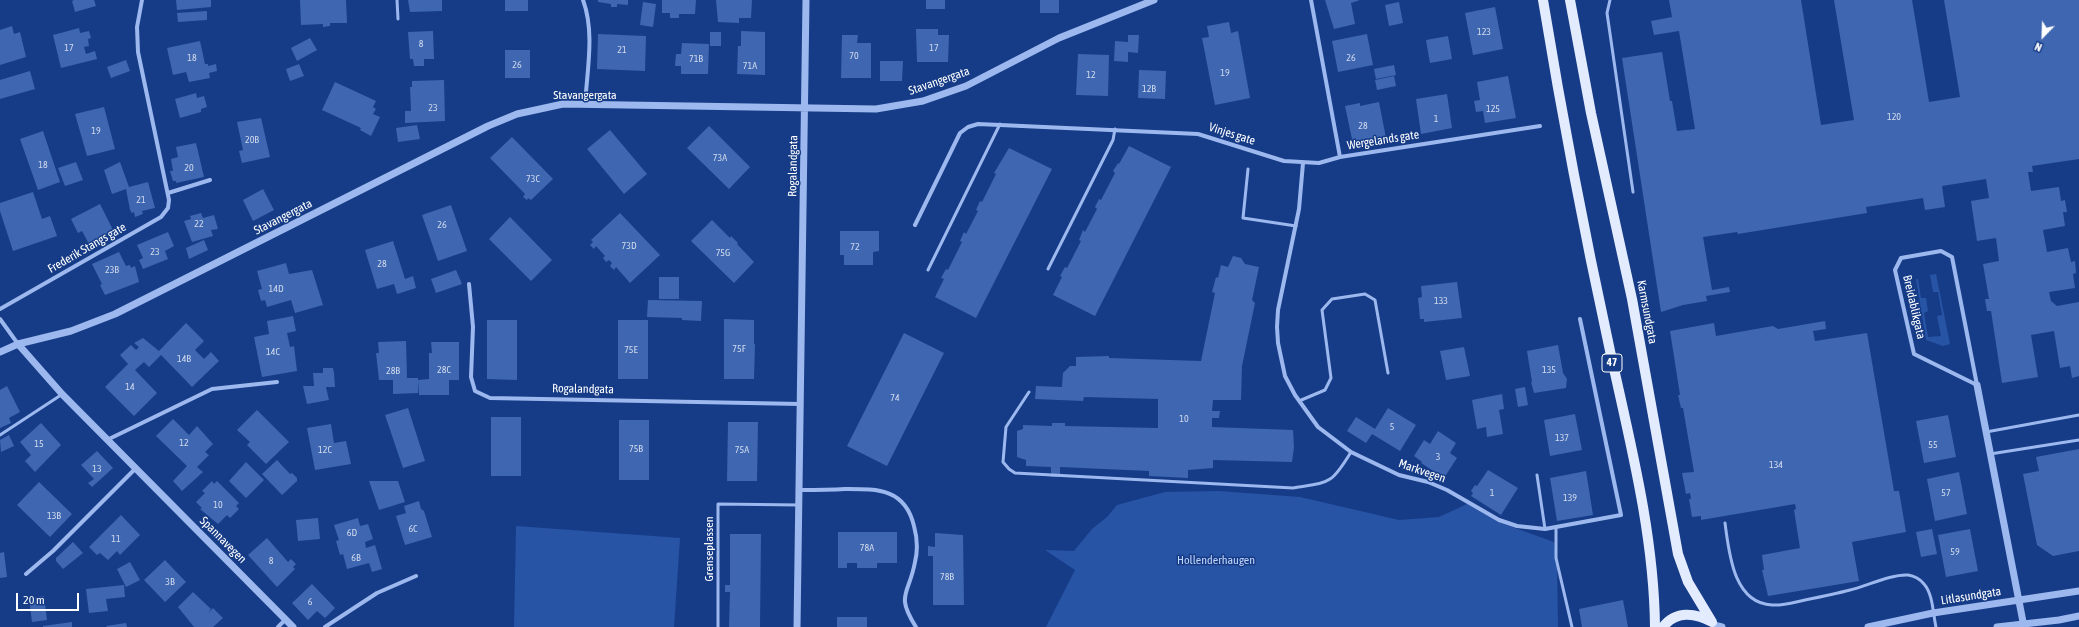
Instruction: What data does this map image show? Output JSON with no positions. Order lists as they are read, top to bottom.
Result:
{
  "streets": {
    "main road": ["Karmsundgata", "47"],
    "street": [
      "Stavangergata",
      "Vinjes gate",
      "Wergelands gate",
      "Rogalandgata",
      "Frederik Stangs gate",
      "Breidablikgata",
      "Markvegen",
      "Spannavegen",
      "Litlasundgata"
    ],
    "lane": ["Grenseplassen"]
  },
  "crossings": [
    ["Stavangergata", "Rogalandgata"],
    ["Stavangergata", "Spannavegen"],
    ["Vinjes gate", "Wergelands gate"],
    ["Vinjes gate", "Markvegen"],
    ["Rogalandgata", "Grenseplassen"],
    ["Breidablikgata", "Litlasundgata"]
  ],
  "parks": ["Hollenderhaugen"],
  "house_numbers": [
    "123",
    "8",
    "17",
    "17",
    "21",
    "70",
    "18",
    "26",
    "71B",
    "26",
    "71A",
    "19",
    "12",
    "12B",
    "23",
    "125",
    "120",
    "1",
    "28",
    "19",
    "20B",
    "73A",
    "18",
    "20",
    "73C",
    "21",
    "22",
    "26",
    "73D",
    "72",
    "23",
    "75G",
    "28",
    "23B",
    "14D",
    "133",
    "75F",
    "75E",
    "14C",
    "14B",
    "28C",
    "135",
    "28B",
    "14",
    "74",
    "10",
    "5",
    "137",
    "12",
    "15",
    "55",
    "75B",
    "12C",
    "75A",
    "3",
    "134",
    "13",
    "1",
    "57",
    "139",
    "10",
    "13B",
    "6C",
    "6D",
    "11",
    "78A",
    "59",
    "6B",
    "8",
    "78B",
    "3B",
    "6"
  ],
  "scale_bar": "20 m",
  "north": "bottom left"
}
